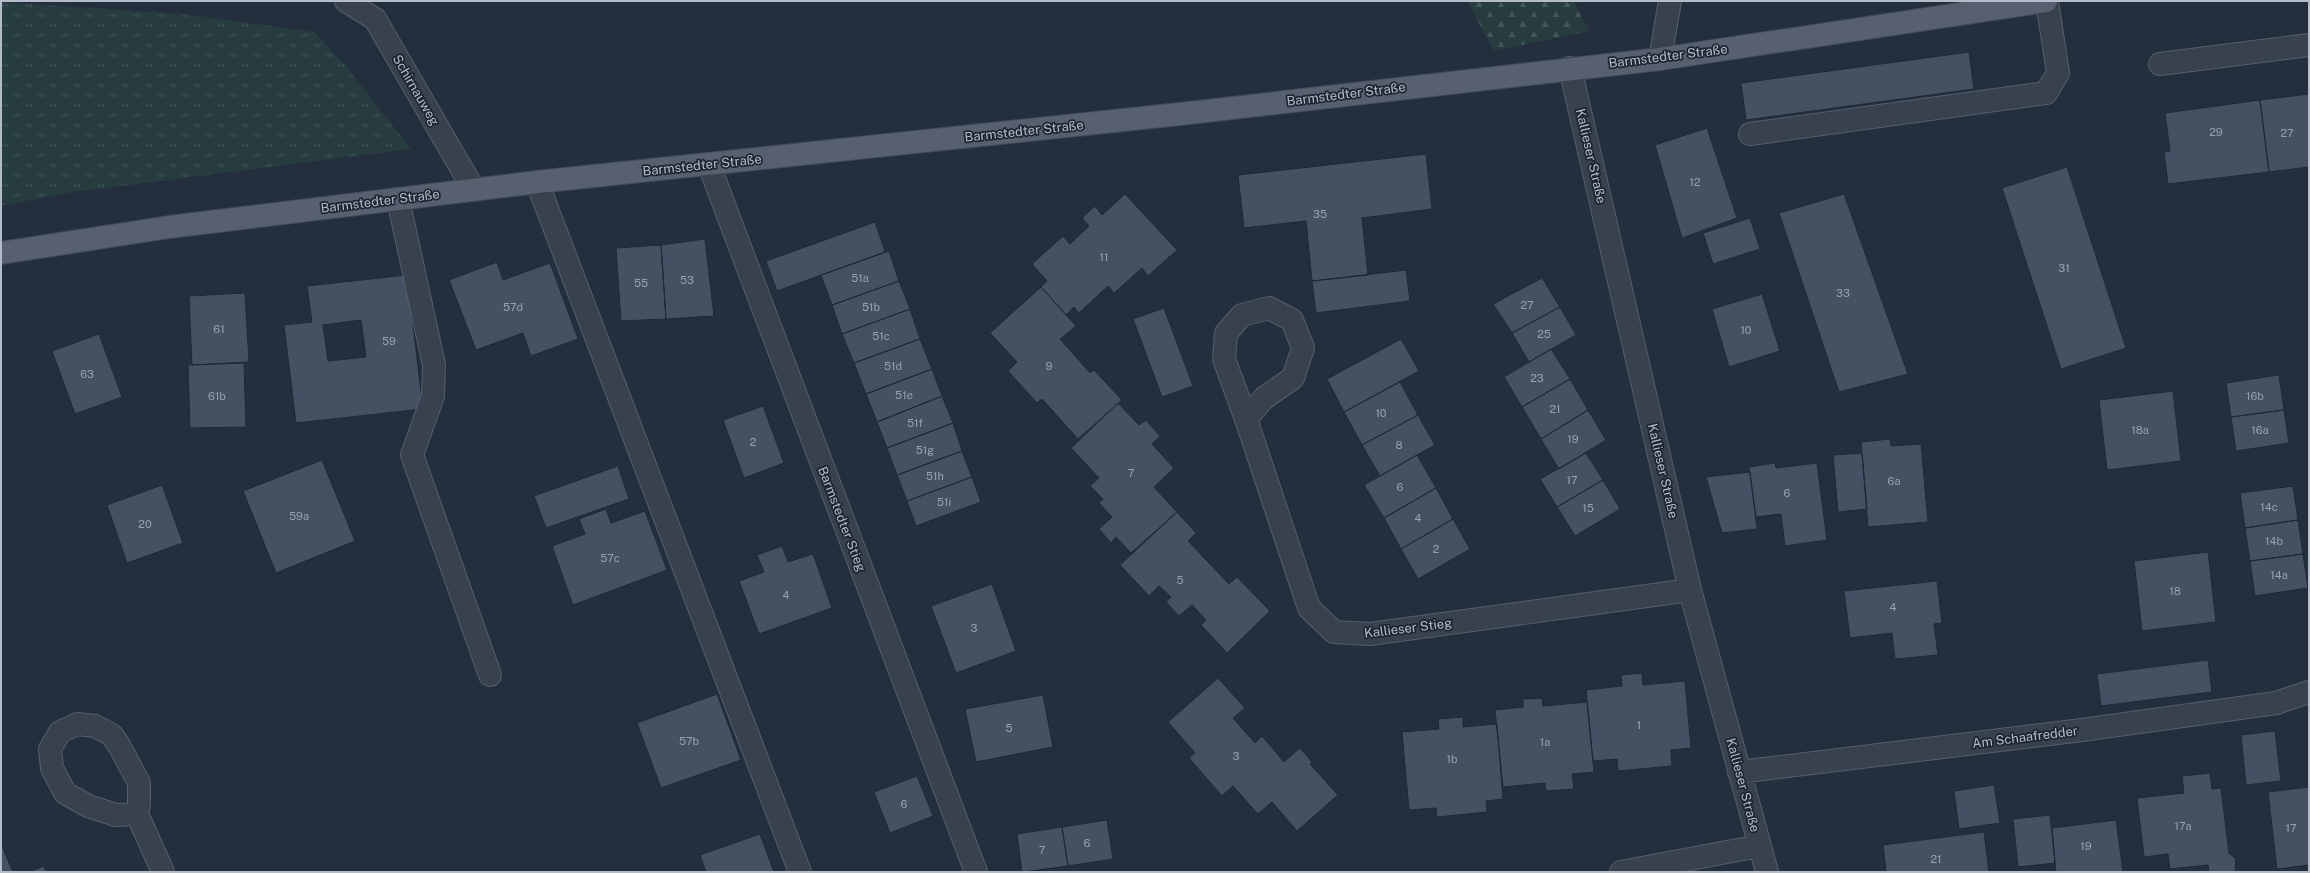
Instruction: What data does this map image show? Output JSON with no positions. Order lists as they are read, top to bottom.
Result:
{
  "streets": {
    "main road": ["Barmstedter Straße"],
    "street": [
      "Schirnauweg",
      "Kallieser Straße",
      "Barmstedter Stieg",
      "Kallieser Stieg",
      "Am Schaafredder"
    ]
  },
  "crossings": [
    ["Barmstedter Straße", "Schirnauweg"],
    ["Barmstedter Straße", "Kallieser Straße"],
    ["Barmstedter Straße", "Barmstedter Stieg"],
    ["Kallieser Straße", "Kallieser Stieg"],
    ["Kallieser Straße", "Am Schaafredder"]
  ],
  "house_numbers": [
    "29",
    "27",
    "12",
    "35",
    "11",
    "31",
    "51a",
    "53",
    "55",
    "33",
    "27",
    "57d",
    "51b",
    "61",
    "10",
    "25",
    "51c",
    "59",
    "51d",
    "9",
    "63",
    "23",
    "51e",
    "61b",
    "16b",
    "21",
    "10",
    "51f",
    "18a",
    "16a",
    "19",
    "2",
    "8",
    "51g",
    "7",
    "51h",
    "17",
    "6a",
    "6",
    "6",
    "51i",
    "14c",
    "15",
    "59a",
    "4",
    "20",
    "14b",
    "2",
    "57c",
    "14a",
    "5",
    "18",
    "4",
    "4",
    "3",
    "1",
    "5",
    "57b",
    "1a",
    "3",
    "1b",
    "6",
    "17a",
    "17",
    "6",
    "19",
    "7",
    "21"
  ]
}
